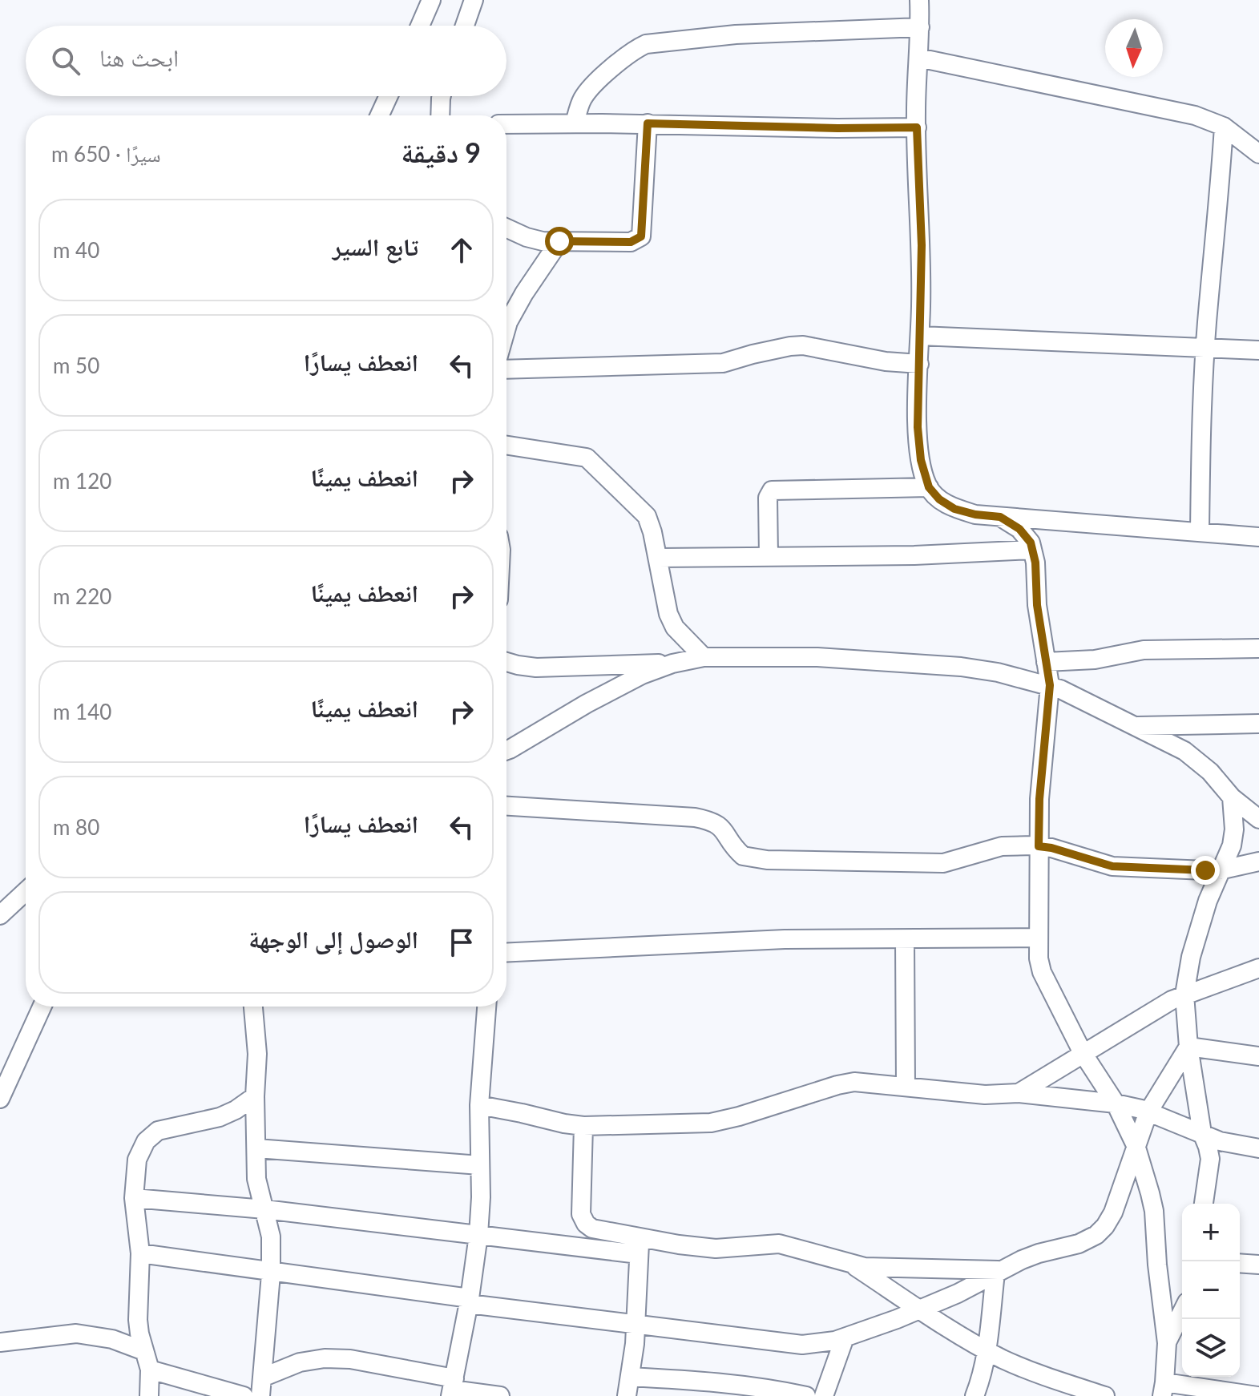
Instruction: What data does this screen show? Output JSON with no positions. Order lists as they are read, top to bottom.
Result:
{
  "north": "bottom",
  "page": {
    "search": "ابحث هنا",
    "heading": ["9 دقيقة", "سيرًا · 650 m"],
    "list": [
      ["تابع السير", "40 m"],
      ["انعطف يسارًا", "50 m"],
      ["انعطف يمينًا", "120 m"],
      ["انعطف يمينًا", "220 m"],
      ["انعطف يمينًا", "140 m"],
      ["انعطف يسارًا", "80 m"],
      "الوصول إلى الوجهة"
    ],
    "map_buttons": ["+", "−"]
  }
}
